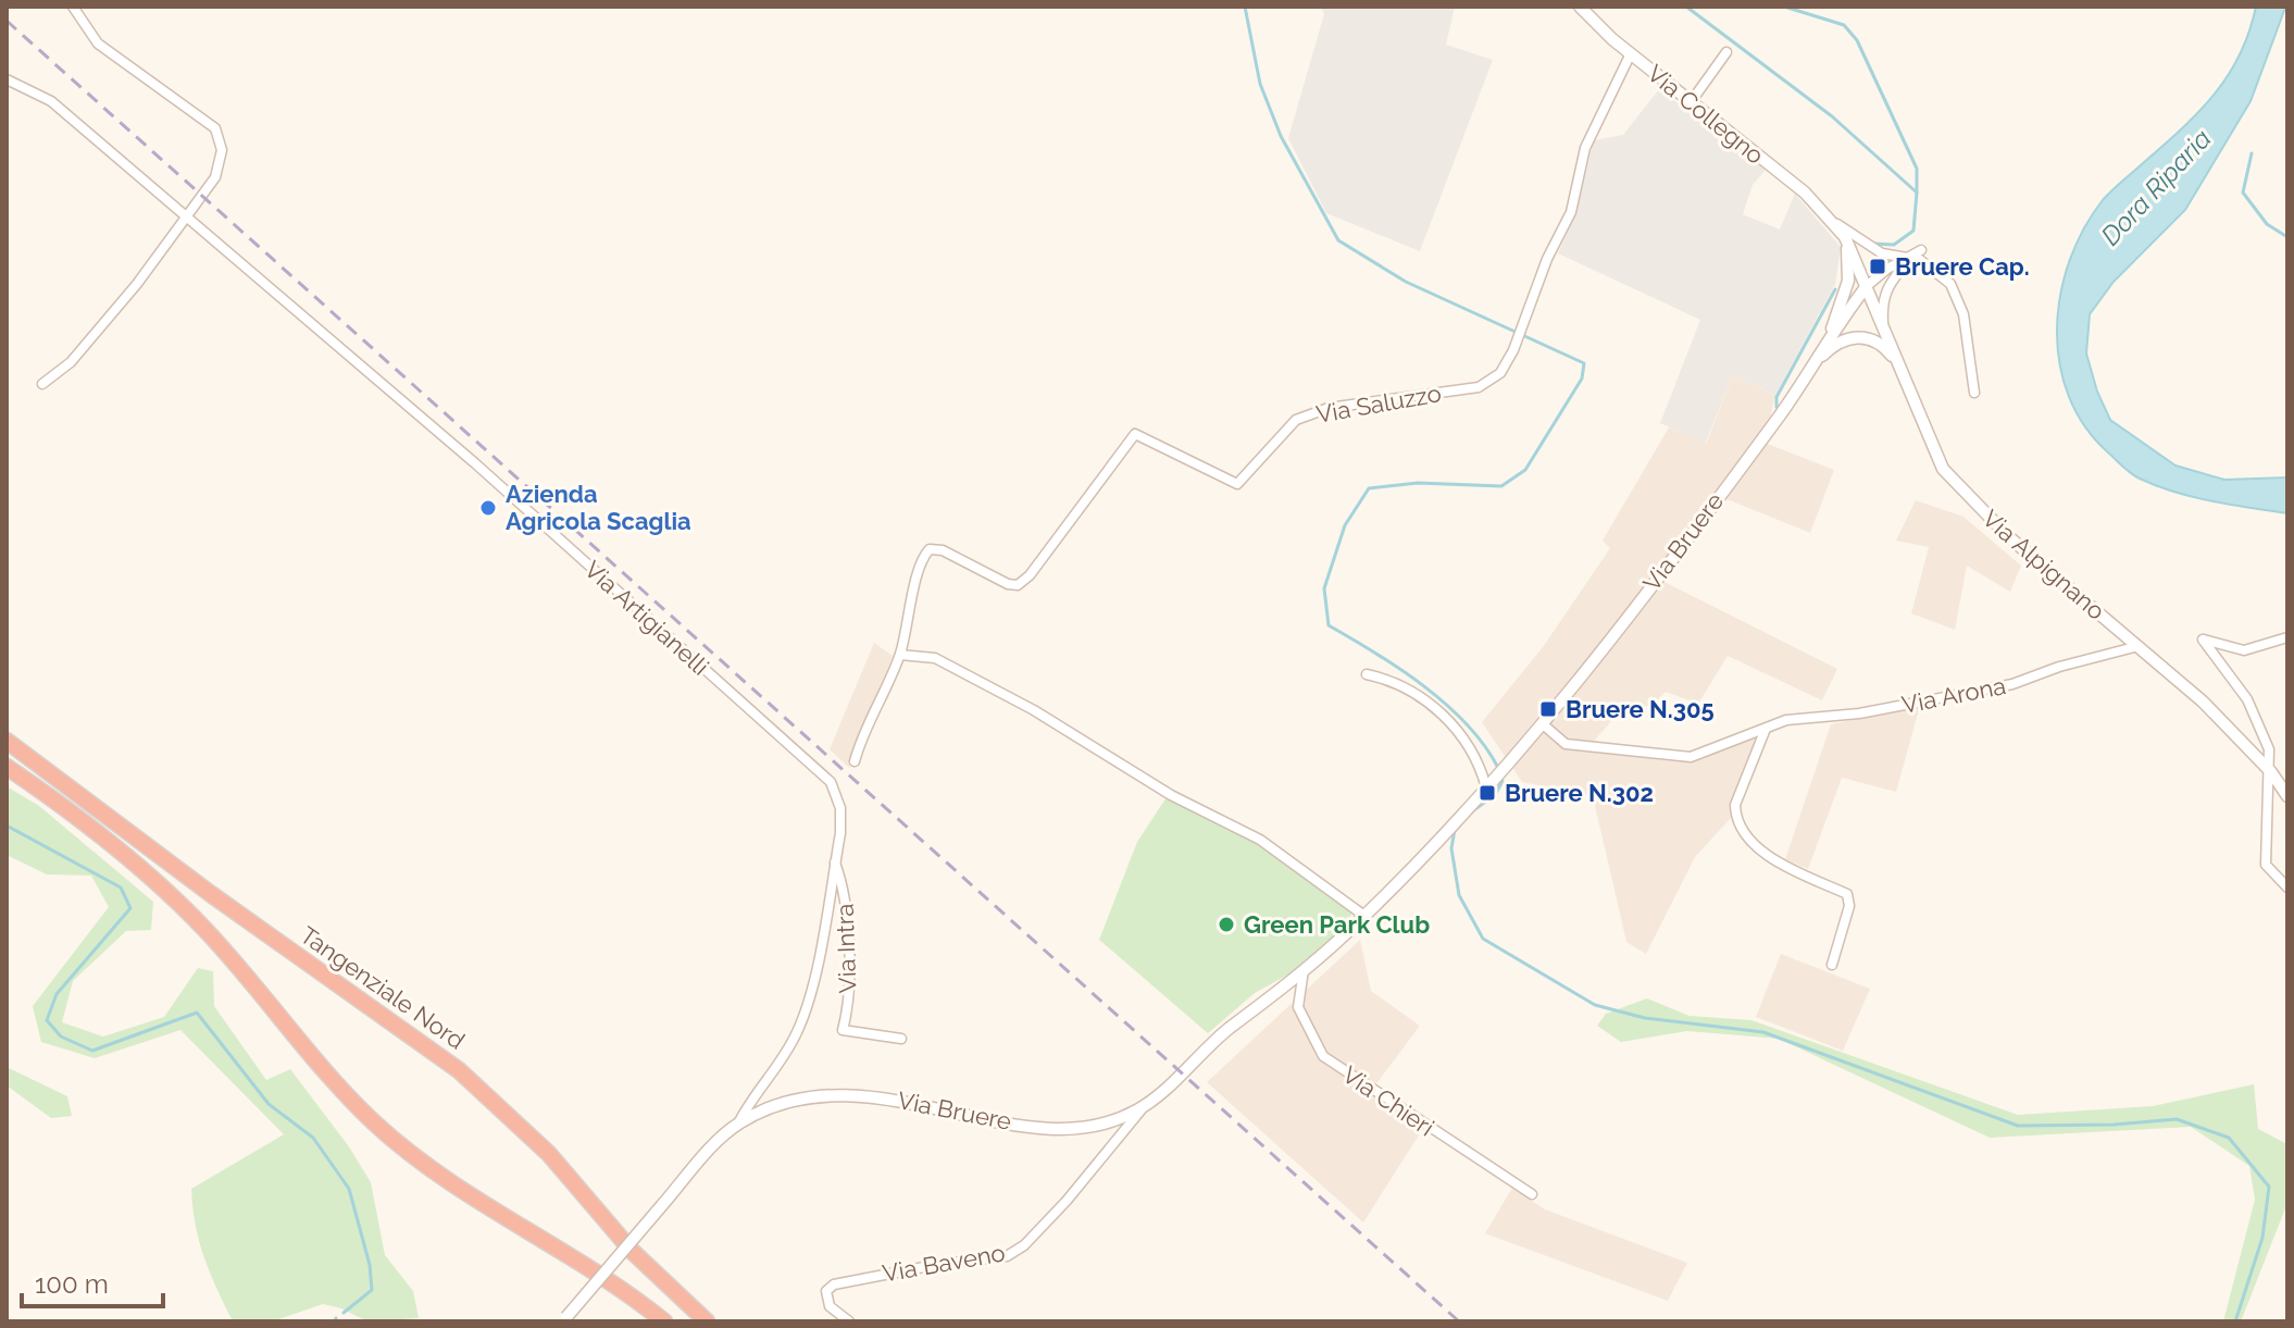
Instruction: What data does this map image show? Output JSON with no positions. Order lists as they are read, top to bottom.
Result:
{
  "streets": {
    "highway": ["Tangenziale Nord"],
    "street": [
      "Via Collegno",
      "Via Saluzzo",
      "Via Bruere",
      "Via Alpignano",
      "Via Artigianelli",
      "Via Arona",
      "Via Intra",
      "Via Chieri",
      "Via Baveno"
    ]
  },
  "crossings": [
    ["Via Collegno", "Via Saluzzo"],
    ["Via Collegno", "Via Bruere"],
    ["Via Collegno", "Via Alpignano"],
    ["Via Bruere", "Via Alpignano"],
    ["Via Bruere", "Via Artigianelli"],
    ["Via Bruere", "Via Arona"],
    ["Via Bruere", "Via Chieri"],
    ["Via Bruere", "Via Baveno"],
    ["Via Alpignano", "Via Arona"],
    ["Via Artigianelli", "Via Intra"]
  ],
  "water": ["Dora Riparia"],
  "places": {
    "transit": ["Bruere Cap.", "Bruere N.305", "Bruere N.302"],
    "other": ["Azienda Agricola Scaglia", "Green Park Club"]
  },
  "scale_bar": "100 m"
}
